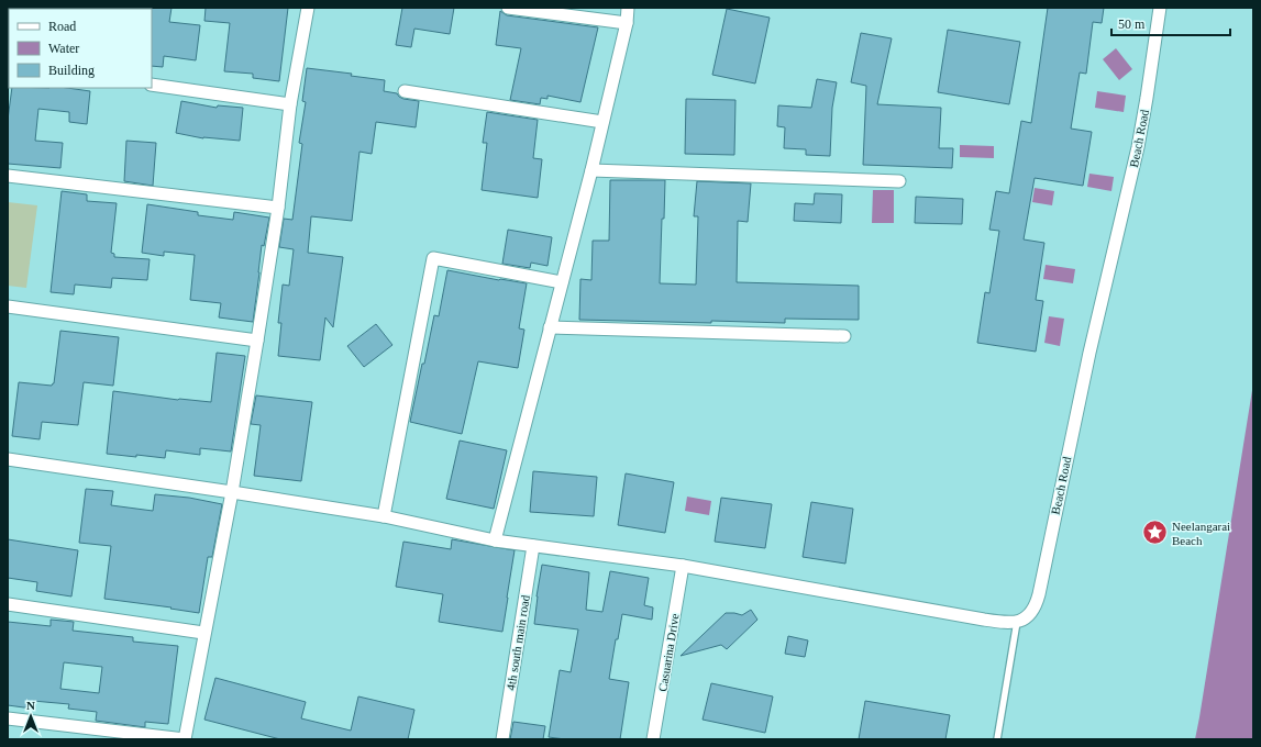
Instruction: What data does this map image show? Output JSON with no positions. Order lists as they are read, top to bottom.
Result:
{
  "streets": {
    "street": ["Beach Road", "4th south main road", "Casuarina Drive"]
  },
  "places": {
    "place": ["Neelangarai Beach"]
  },
  "legend": ["Road", "Water", "Building"],
  "scale_bar": "50 m",
  "north": "top"
}
